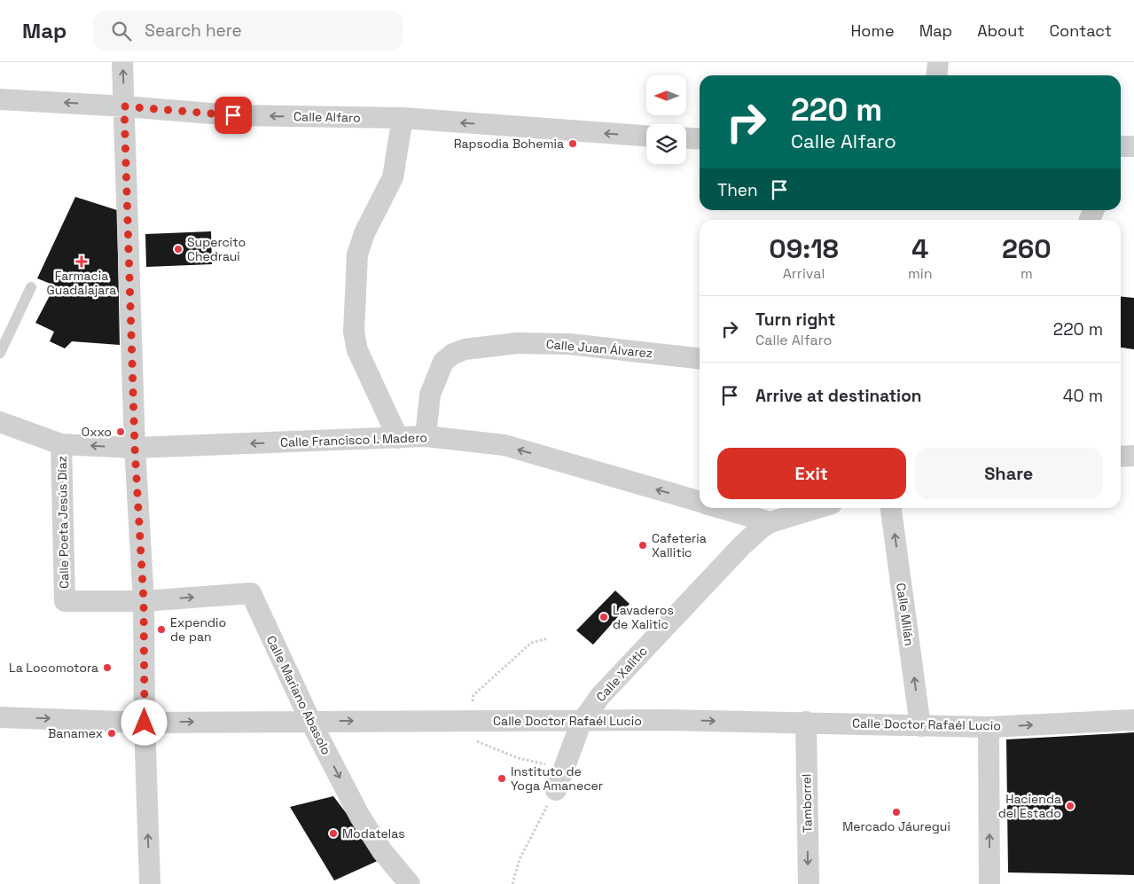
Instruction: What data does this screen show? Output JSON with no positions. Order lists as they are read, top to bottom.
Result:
{
  "streets": {
    "street": [
      "Calle Alfaro",
      "Calle Juan Álvarez",
      "Calle Francisco I. Madero",
      "Calle Poeta Jesús Díaz",
      "Calle Milán",
      "Calle Xalitic",
      "Calle Mariano Abasolo",
      "Calle Doctor Rafaél Lucio",
      "Tamborrel"
    ]
  },
  "crossings": [
    ["Calle Juan Álvarez", "Calle Francisco I. Madero"],
    ["Calle Francisco I. Madero", "Calle Poeta Jesús Díaz"],
    ["Calle Francisco I. Madero", "Calle Xalitic"],
    ["Calle Poeta Jesús Díaz", "Calle Mariano Abasolo"],
    ["Calle Milán", "Calle Doctor Rafaél Lucio"],
    ["Calle Mariano Abasolo", "Calle Doctor Rafaél Lucio"],
    ["Calle Doctor Rafaél Lucio", "Tamborrel"]
  ],
  "one_way": [
    "Calle Alfaro",
    "Calle Francisco I. Madero",
    "Calle Milán",
    "Calle Mariano Abasolo",
    "Calle Doctor Rafaél Lucio"
  ],
  "places": {
    "other": [
      "Rapsodia Bohemia",
      "Supercito Chedraui",
      "Oxxo",
      "Cafeteria Xallitic",
      "Lavaderos de Xalitic",
      "Expendio de pan",
      "La Locomotora",
      "Banamex",
      "Instituto de Yoga Amanecer",
      "Hacienda del Estado",
      "Mercado Jáuregui",
      "Modatelas"
    ],
    "health": ["Farmacia Guadalajara"]
  },
  "north": "left",
  "page": {
    "header": "Map",
    "search": "Search here",
    "nav": [
      "Home",
      "Map",
      "About",
      "Contact"
    ],
    "turn": ["220 m", "Calle Alfaro"],
    "then": "Then",
    "eta": [
      "09:18",
      "Arrival",
      "4",
      "min",
      "260",
      "m"
    ],
    "list": [
      {
        "name": "Turn right",
        "note": "Calle Alfaro",
        "value": "220 m"
      },
      {
        "name": "Arrive at destination",
        "value": "40 m"
      }
    ],
    "buttons": ["Exit", "Share"]
  }
}
